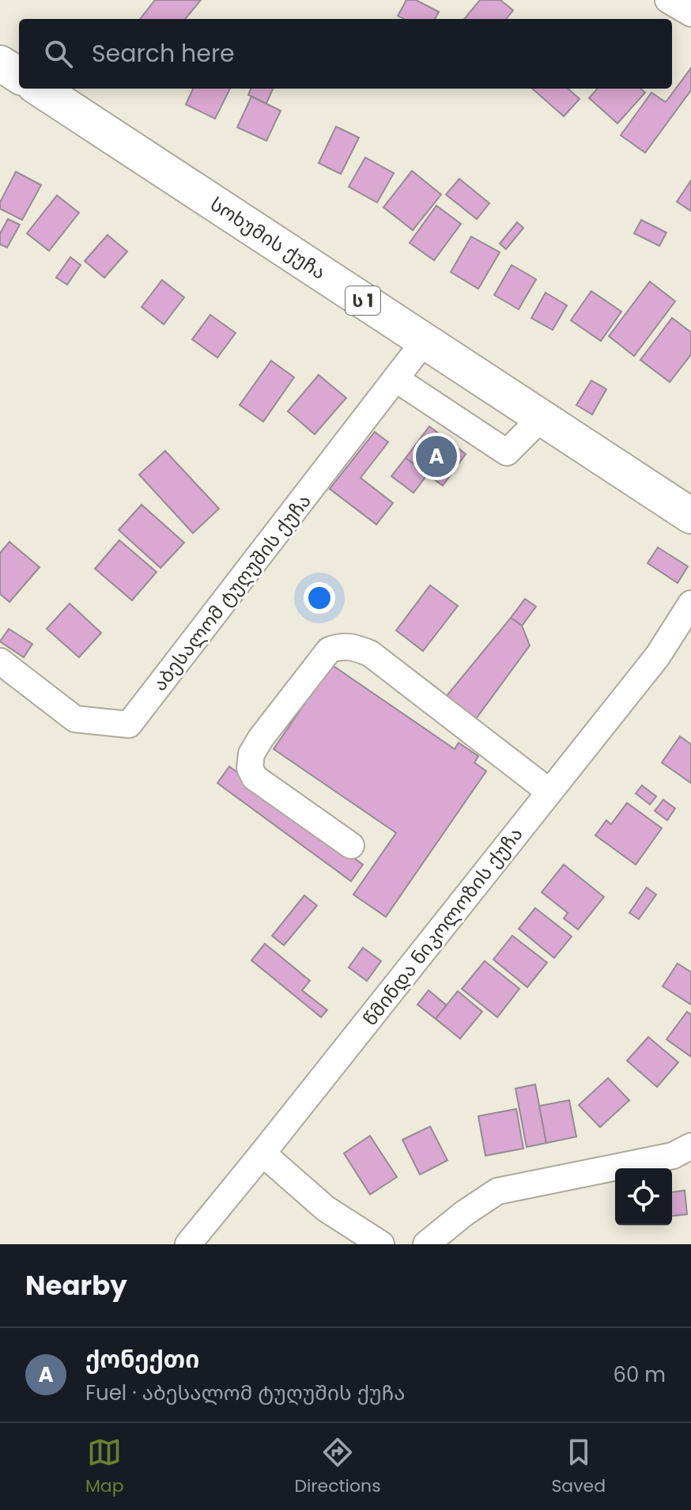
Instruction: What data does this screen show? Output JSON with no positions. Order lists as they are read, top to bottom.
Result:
{
  "streets": {
    "highway": ["სოხუმის ქუჩა", "ს 1"],
    "street": ["აბესალომ ტუღუშის ქუჩა", "წმინდა ნიკოლოზის ქუჩა"]
  },
  "crossings": [
    ["სოხუმის ქუჩა", "აბესალომ ტუღუშის ქუჩა"]
  ],
  "page": {
    "search": "Search here",
    "pins": "A",
    "heading": "Nearby",
    "list": [
      {
        "mark": "A",
        "name": "ქონექთი",
        "note": "Fuel · აბესალომ ტუღუშის ქუჩა",
        "value": "60 m"
      }
    ],
    "nav": ["Map", "Directions", "Saved"]
  }
}
